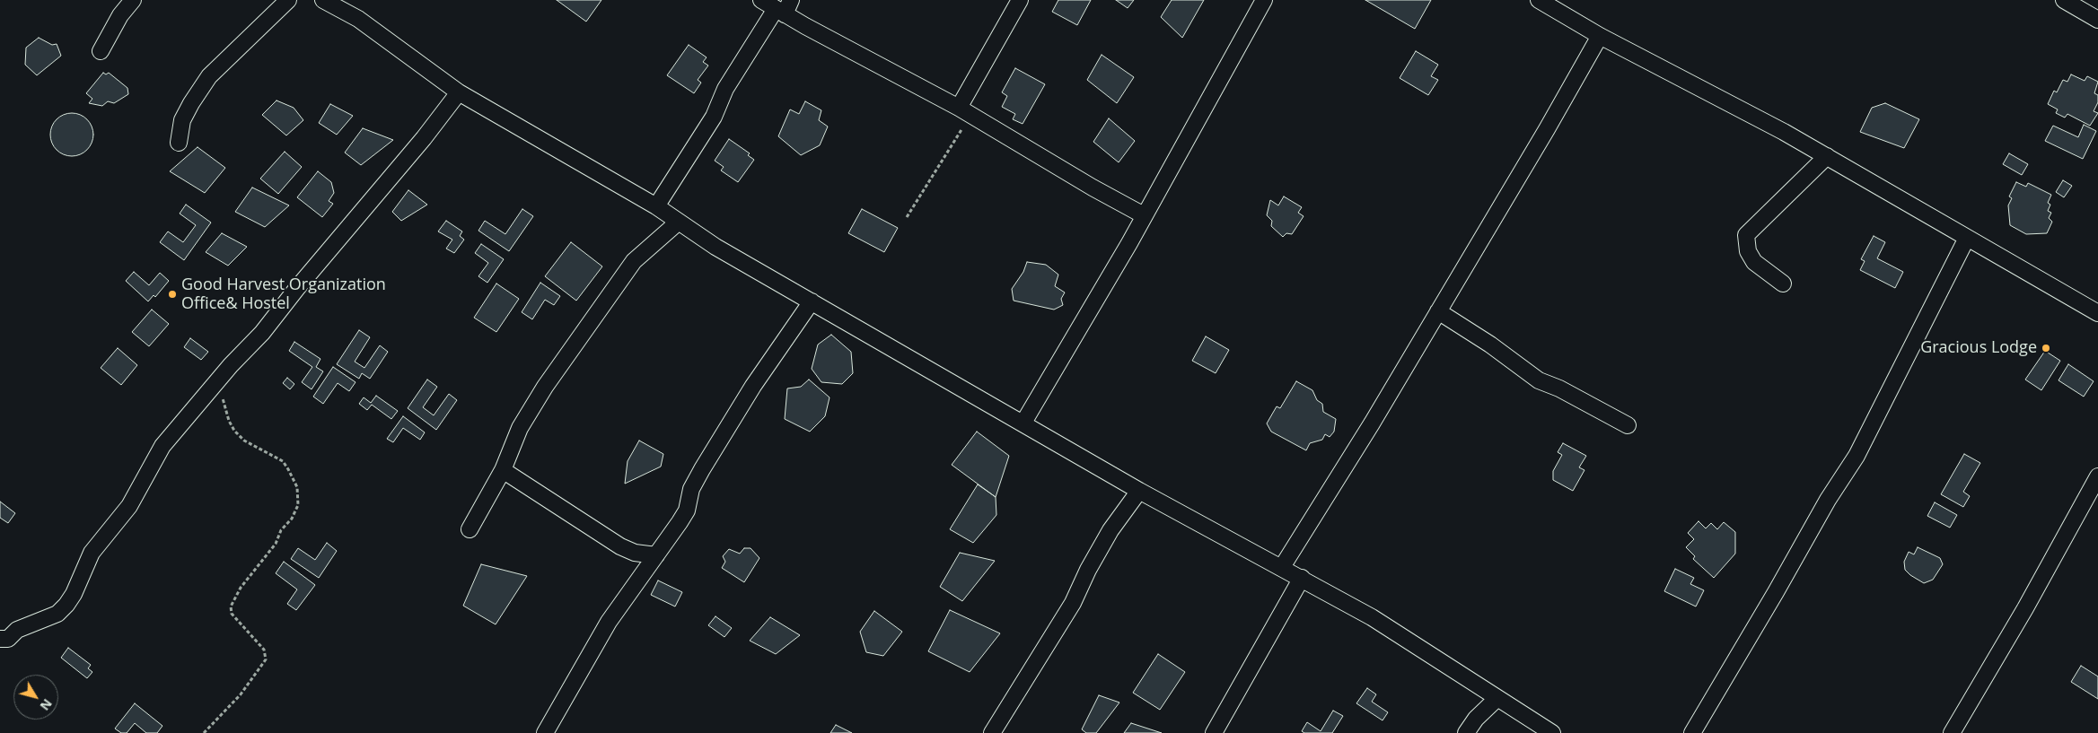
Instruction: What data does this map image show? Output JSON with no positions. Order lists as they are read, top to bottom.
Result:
{
  "places": ["Good Harvest Organization Office& Hostel", "Gracious Lodge"],
  "north": "bottom right"
}
